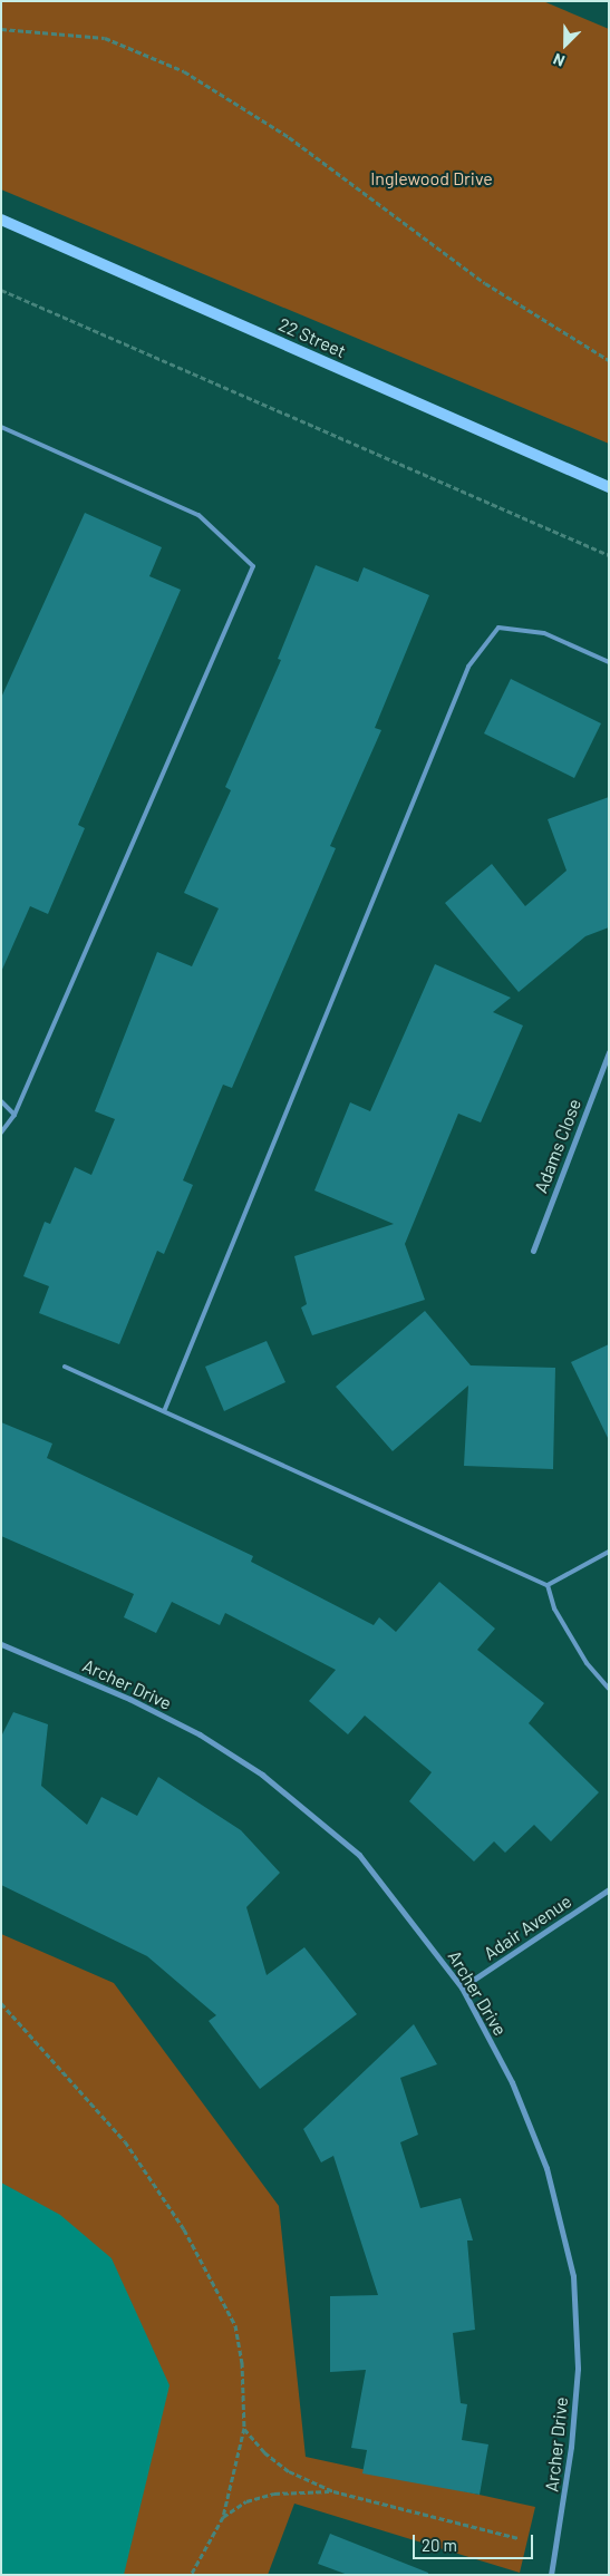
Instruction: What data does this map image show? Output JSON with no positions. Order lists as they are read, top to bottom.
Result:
{
  "streets": {
    "main road": ["22 Street"],
    "street": ["Adams Close", "Archer Drive", "Adair Avenue"]
  },
  "crossings": [
    ["Archer Drive", "Adair Avenue"]
  ],
  "parks": ["Inglewood Drive"],
  "scale_bar": "20 m",
  "north": "bottom left"
}
